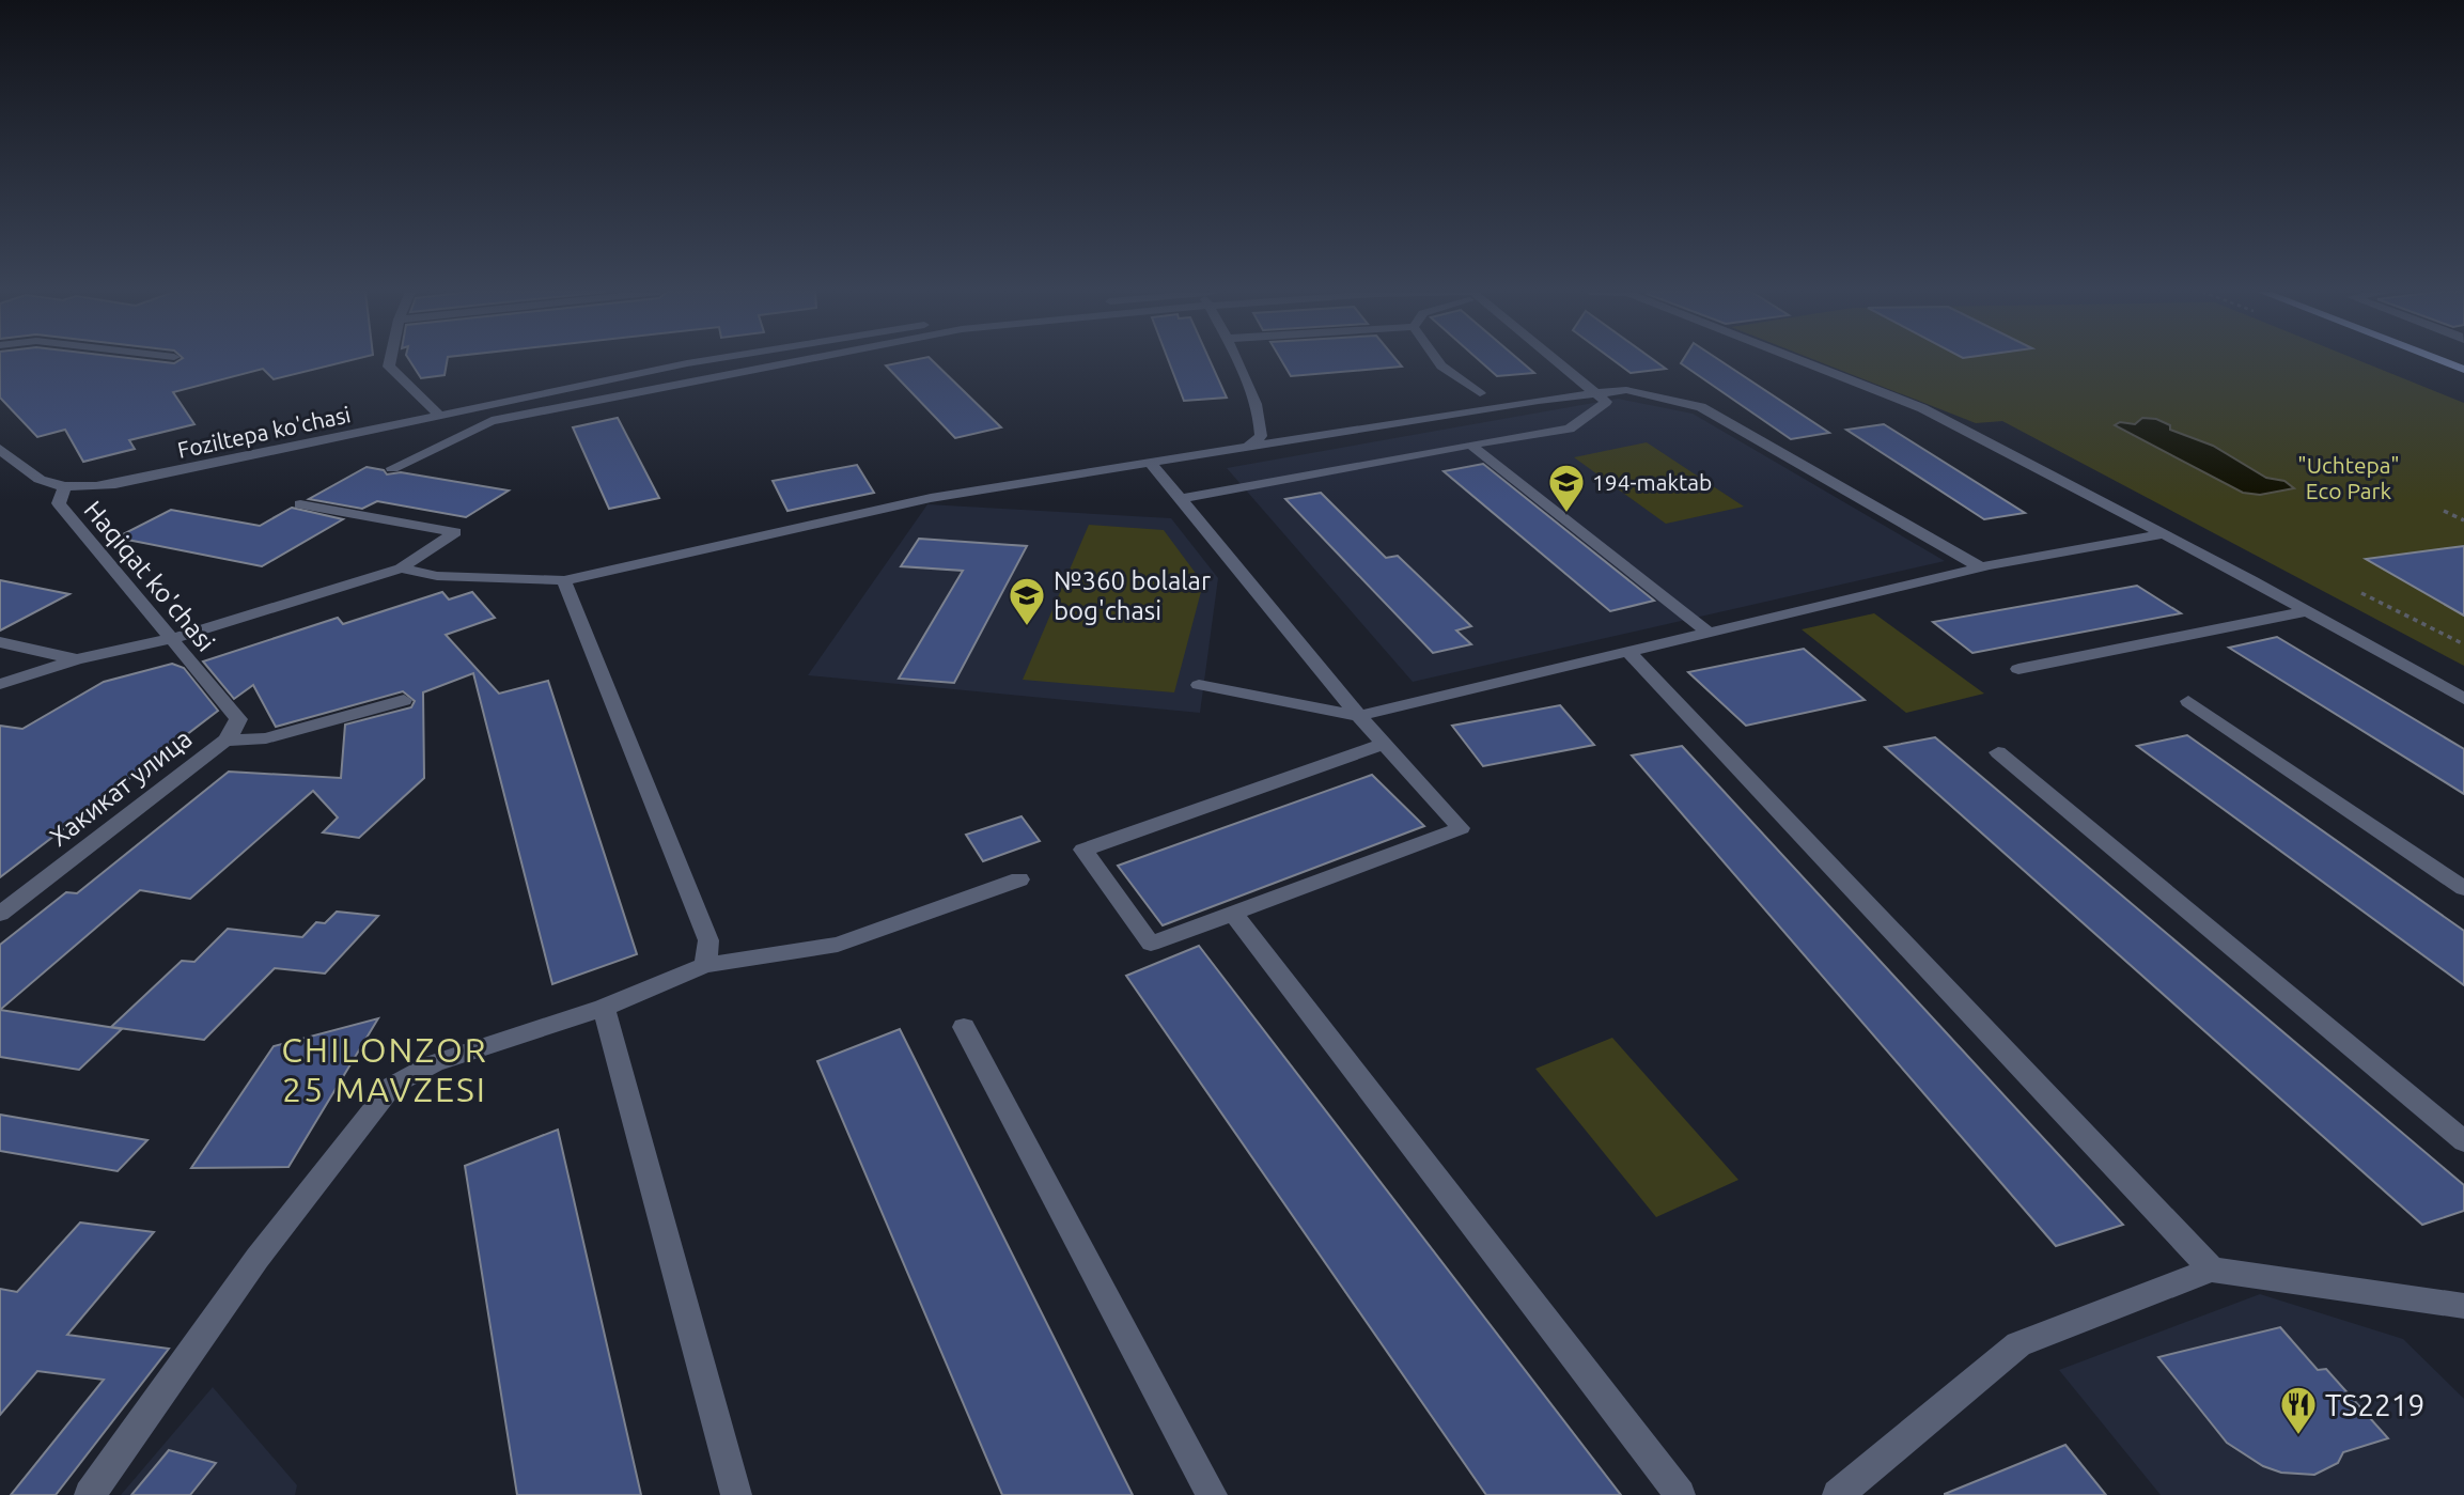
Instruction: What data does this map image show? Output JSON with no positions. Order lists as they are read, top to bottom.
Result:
{
  "streets": {
    "street": ["Foziltepa ko'chasi", "Haqiqat ko'chasi", "Хакикат улица"]
  },
  "crossings": [
    ["Foziltepa ko'chasi", "Haqiqat ko'chasi"],
    ["Haqiqat ko'chasi", "Хакикат улица"]
  ],
  "districts": ["CHILONZOR 25 MAVZESI"],
  "parks": ["\"Uchtepa\" Eco Park"],
  "places": {
    "school or university": ["194-maktab", "№360 bolalar bog'chasi"],
    "restaurant": ["TS2219"]
  }
}
